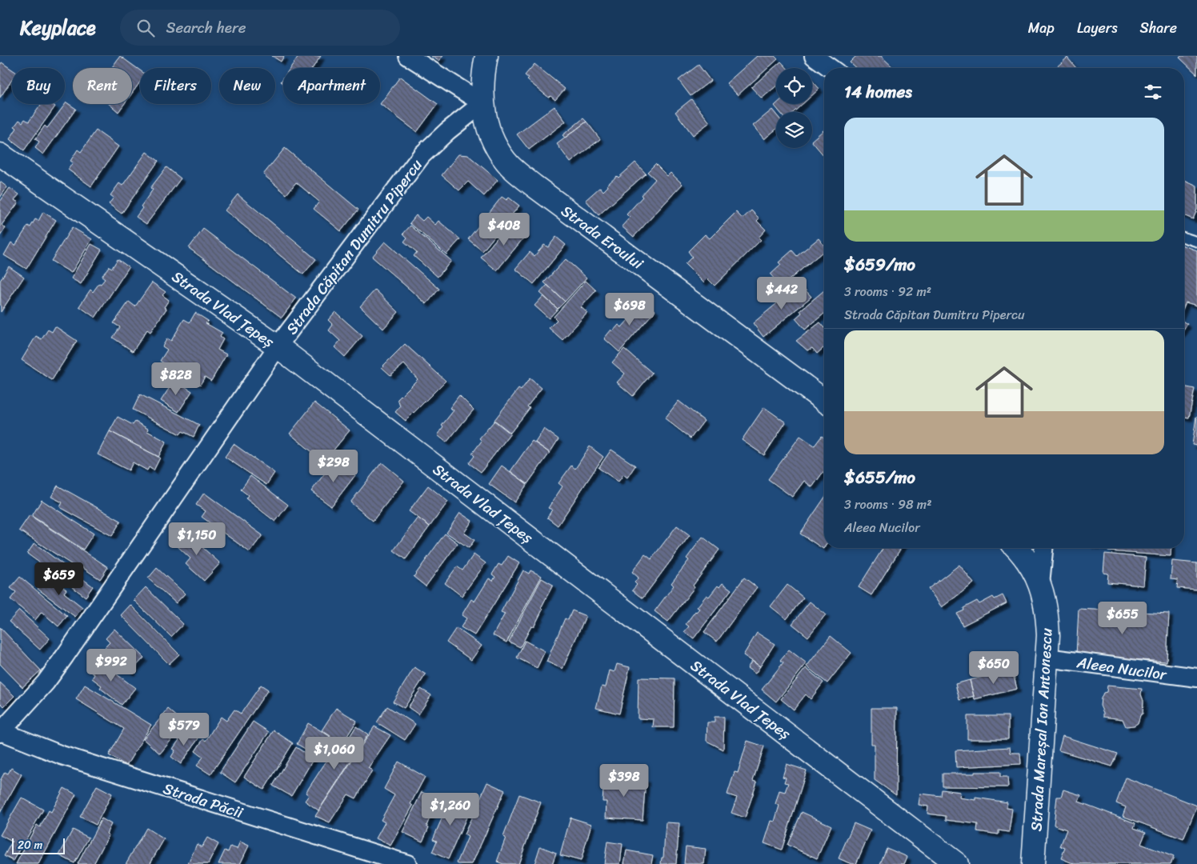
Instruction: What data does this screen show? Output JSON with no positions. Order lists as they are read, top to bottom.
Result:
{
  "streets": {
    "street": [
      "Strada Eroului",
      "Strada Căpitan Dumitru Pipercu",
      "Strada Vlad Țepeș",
      "Aleea Nucilor",
      "Strada Mareșal Ion Antonescu",
      "Strada Păcii"
    ]
  },
  "crossings": [
    ["Strada Eroului", "Strada Căpitan Dumitru Pipercu"],
    ["Strada Căpitan Dumitru Pipercu", "Strada Vlad Țepeș"],
    ["Strada Căpitan Dumitru Pipercu", "Strada Păcii"],
    ["Aleea Nucilor", "Strada Mareșal Ion Antonescu"]
  ],
  "scale_bar": "20 m",
  "page": {
    "header": "Keyplace",
    "search": "Search here",
    "nav": ["Map", "Layers", "Share"],
    "chip": [
      "Buy",
      "Rent",
      "Filters",
      "New",
      "Apartment"
    ],
    "heading": "14 homes",
    "list": [
      {
        "name": "$659/mo",
        "note": "3 rooms · 92 m² · Strada Căpitan Dumitru Pipercu"
      },
      {
        "name": "$655/mo",
        "note": "3 rooms · 98 m² · Aleea Nucilor"
      }
    ],
    "price": [
      "$408",
      "$442",
      "$698",
      "$828",
      "$298",
      "$1,150",
      "$659",
      "$655",
      "$992",
      "$650",
      "$579",
      "$1,060",
      "$398",
      "$1,260"
    ],
    "scale": "20 m"
  }
}
